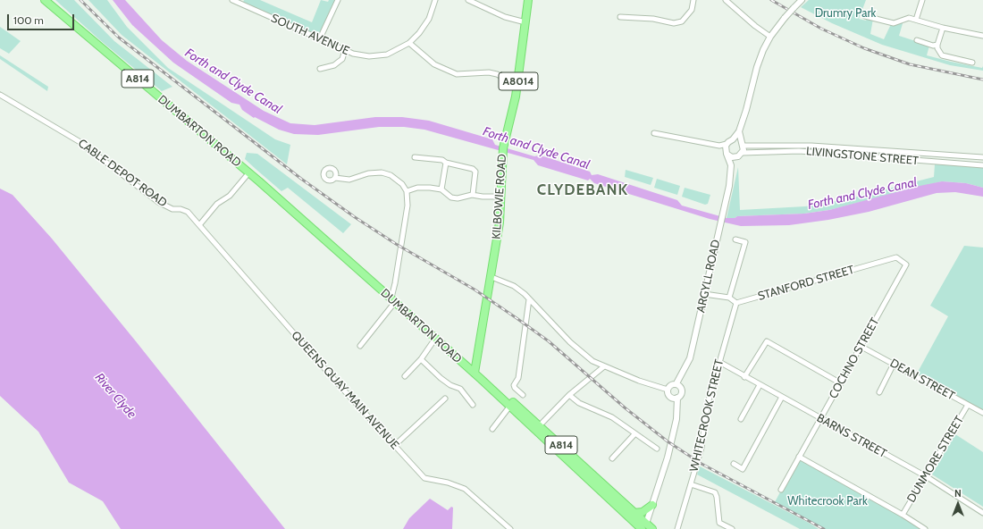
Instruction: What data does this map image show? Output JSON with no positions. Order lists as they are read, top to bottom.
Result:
{
  "streets": {
    "main road": [
      "A814",
      "A8014",
      "DUMBARTON ROAD",
      "KILBOWIE ROAD"
    ],
    "street": [
      "SOUTH AVENUE",
      "LIVINGSTONE STREET",
      "CABLE DEPOT ROAD",
      "ARGYLL ROAD",
      "STANFORD STREET",
      "COCHNO STREET",
      "DEAN STREET",
      "QUEENS QUAY MAIN AVENUE",
      "WHITECROOK STREET",
      "BARNS STREET",
      "DUNMORE STREET"
    ]
  },
  "crossings": [
    ["A814", "DUMBARTON ROAD"],
    ["A814", "KILBOWIE ROAD"],
    ["DUMBARTON ROAD", "KILBOWIE ROAD"],
    ["LIVINGSTONE STREET", "ARGYLL ROAD"],
    ["CABLE DEPOT ROAD", "QUEENS QUAY MAIN AVENUE"],
    ["STANFORD STREET", "COCHNO STREET"],
    ["STANFORD STREET", "WHITECROOK STREET"],
    ["COCHNO STREET", "DEAN STREET"],
    ["COCHNO STREET", "BARNS STREET"],
    ["DEAN STREET", "DUNMORE STREET"],
    ["WHITECROOK STREET", "BARNS STREET"],
    ["BARNS STREET", "DUNMORE STREET"]
  ],
  "districts": ["CLYDEBANK"],
  "water": ["Forth and Clyde Canal", "River Clyde"],
  "parks": ["Drumry Park", "Whitecrook Park"],
  "scale_bar": "100 m",
  "north": "top"
}
